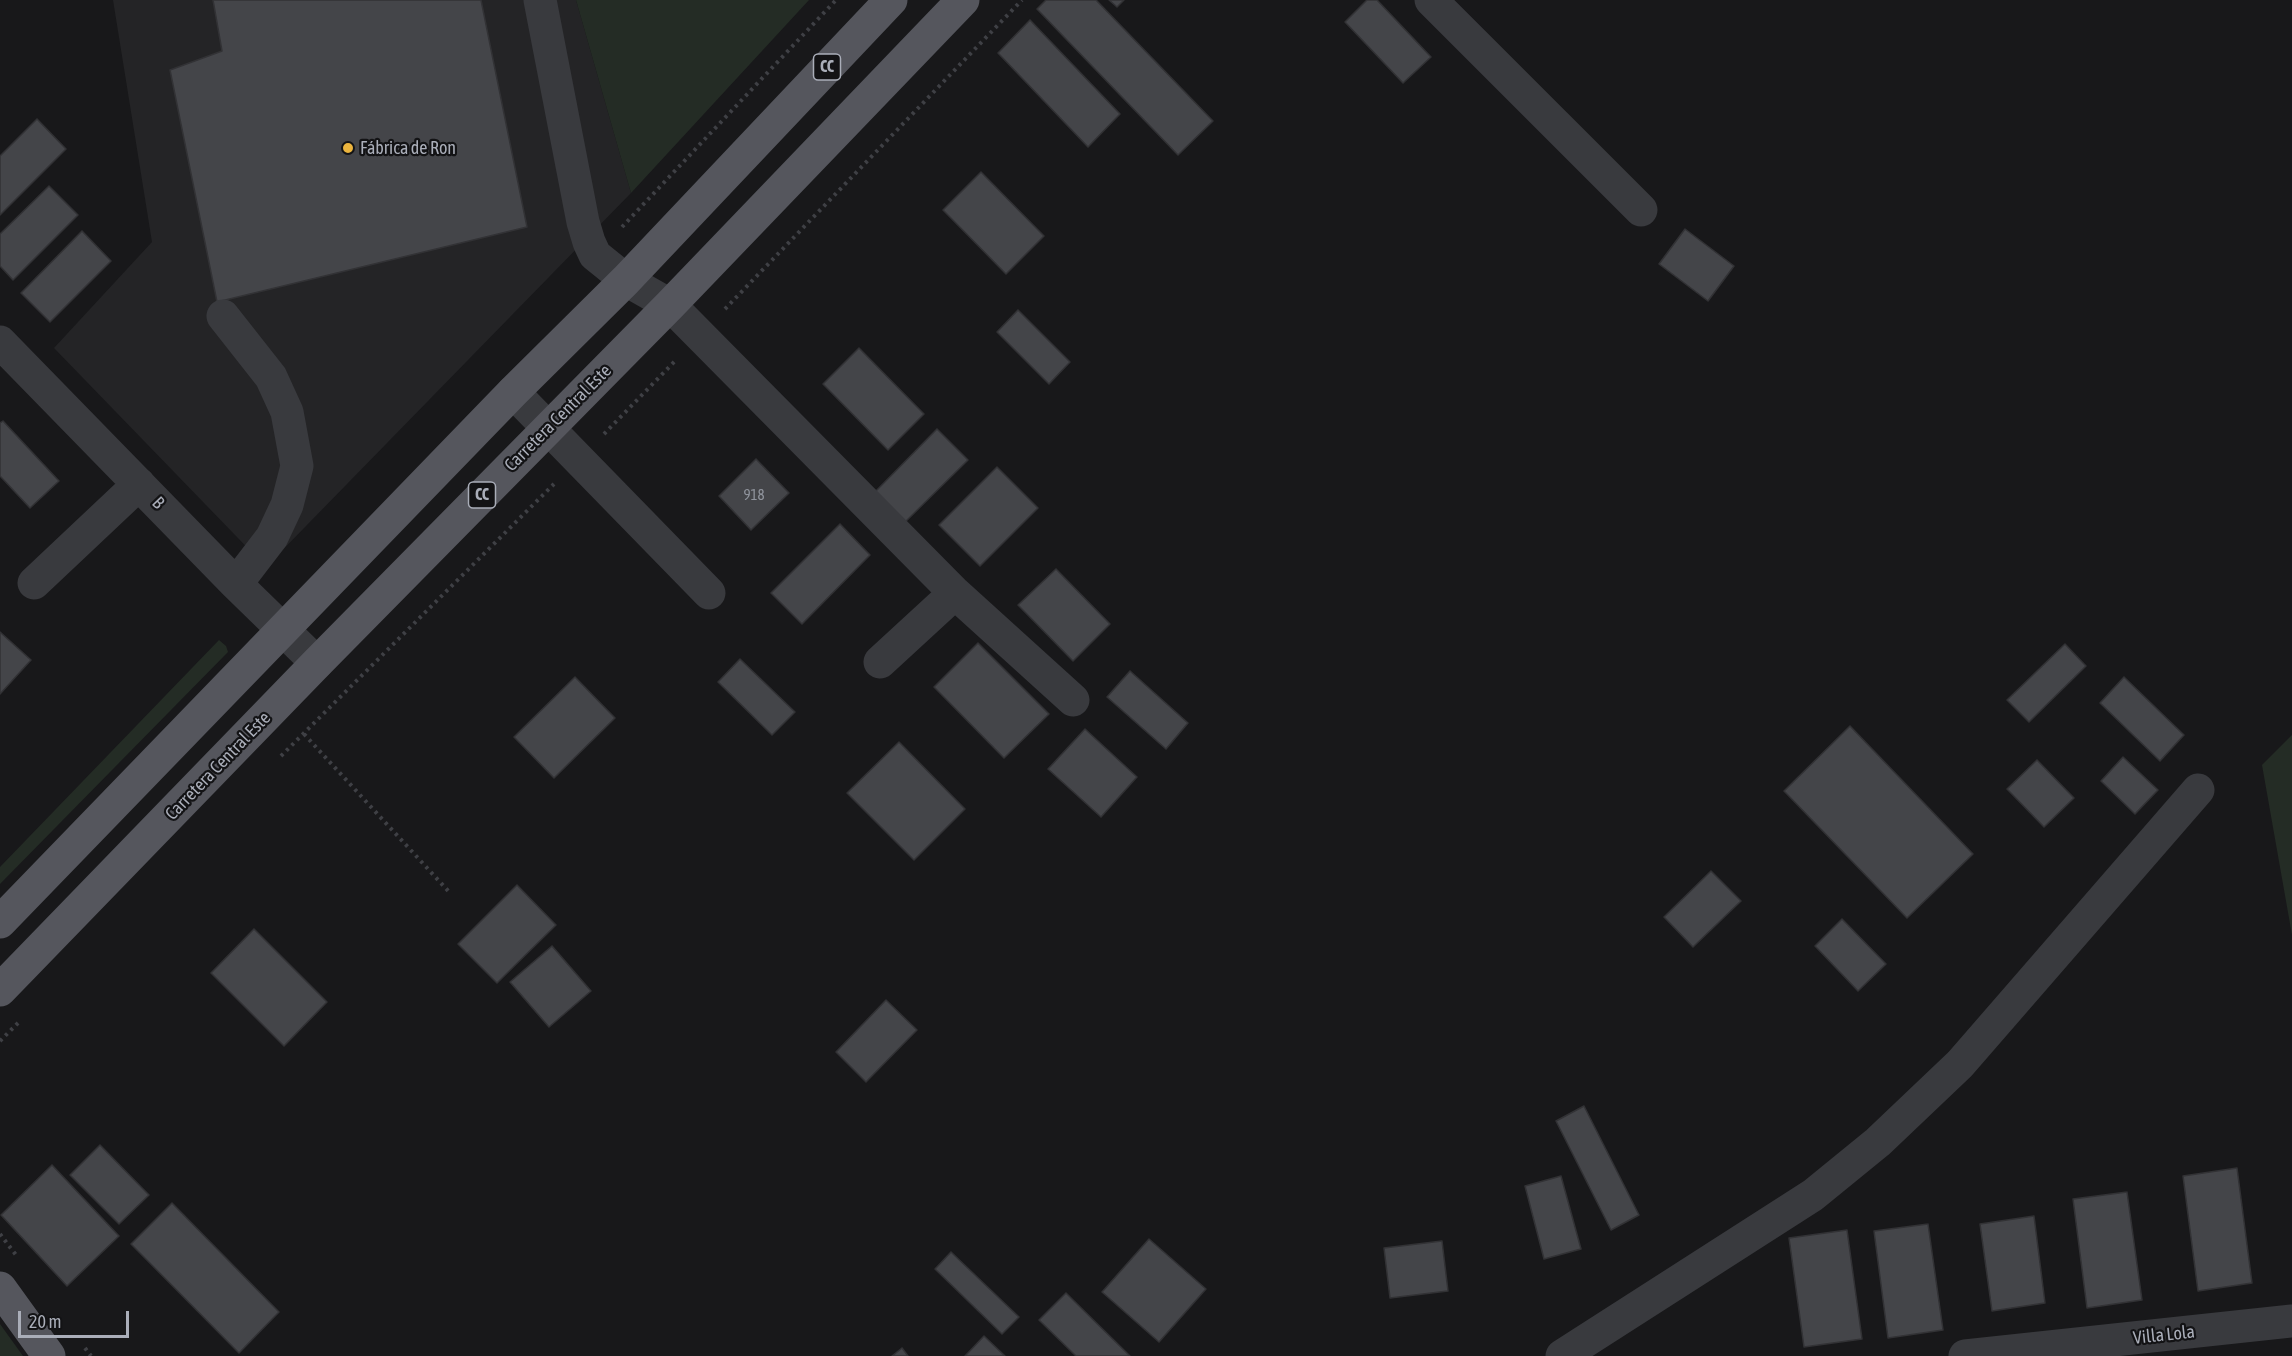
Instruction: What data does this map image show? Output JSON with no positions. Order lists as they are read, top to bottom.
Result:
{
  "streets": {
    "main road": ["CC", "Carretera Central Este"],
    "street": ["B", "Villa Lola"]
  },
  "crossings": [
    ["CC", "B"],
    ["Carretera Central Este", "B"]
  ],
  "places": ["Fábrica de Ron"],
  "house_numbers": ["918"],
  "scale_bar": "20 m"
}
